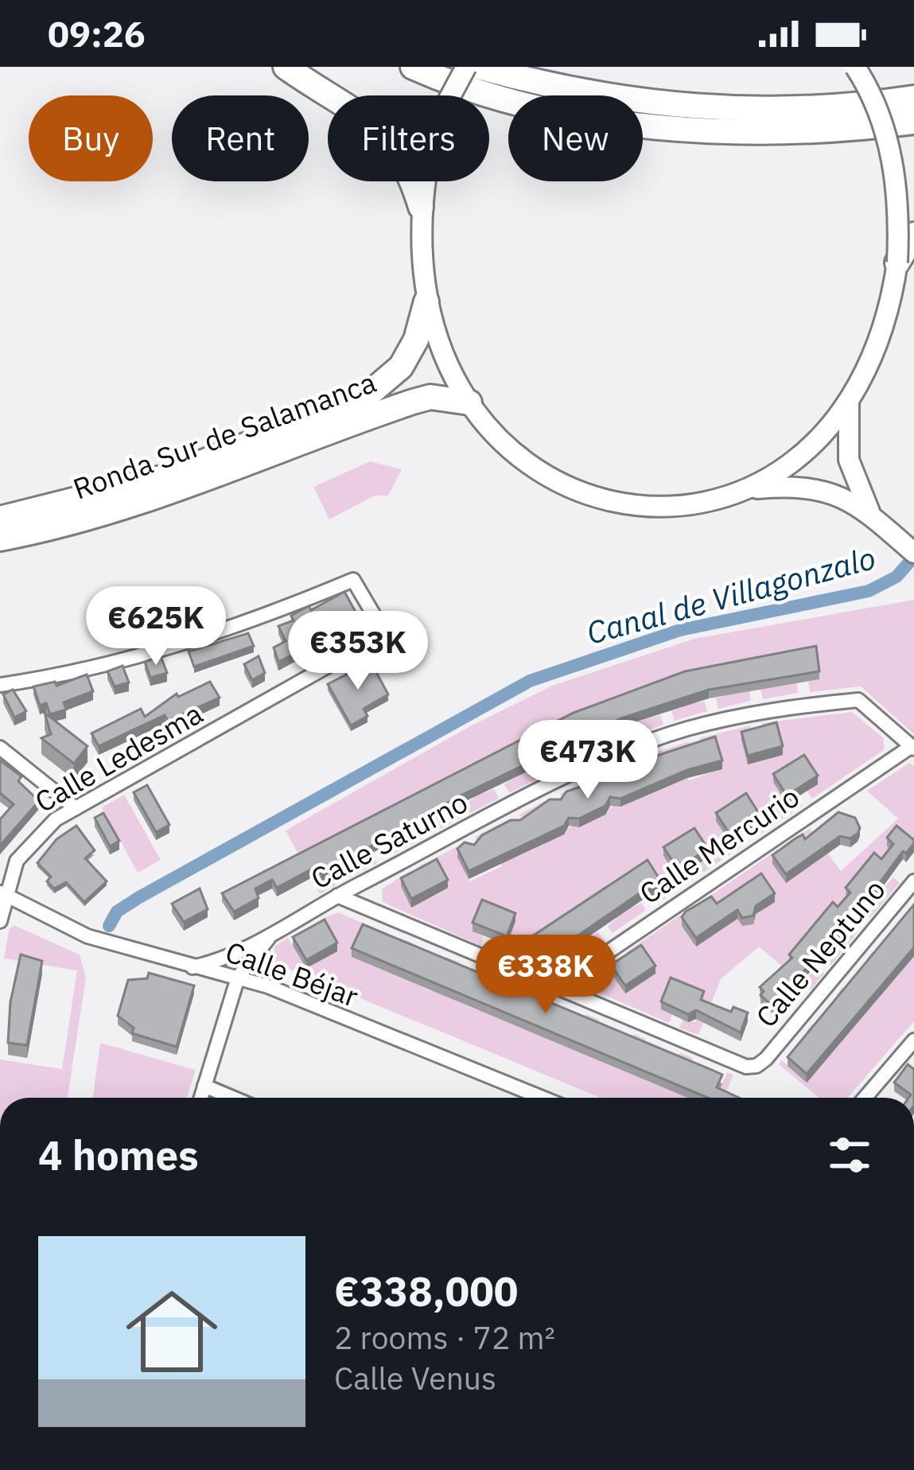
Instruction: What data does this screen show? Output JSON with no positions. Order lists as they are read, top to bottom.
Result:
{
  "streets": {
    "highway": ["Ronda Sur de Salamanca"],
    "street": [
      "Calle Ledesma",
      "Calle Saturno",
      "Calle Mercurio",
      "Calle Neptuno",
      "Calle Béjar"
    ]
  },
  "crossings": [
    ["Calle Ledesma", "Calle Béjar"],
    ["Calle Saturno", "Calle Mercurio"],
    ["Calle Saturno", "Calle Béjar"],
    ["Calle Mercurio", "Calle Neptuno"]
  ],
  "water": ["Canal de Villagonzalo"],
  "page": {
    "status": "09:26",
    "chip": [
      "Buy",
      "Rent",
      "Filters",
      "New"
    ],
    "price": [
      "€625K",
      "€353K",
      "€473K",
      "€338K"
    ],
    "heading": "4 homes",
    "list": [
      {
        "name": "€338,000",
        "note": "2 rooms · 72 m² · Calle Venus"
      }
    ]
  }
}
